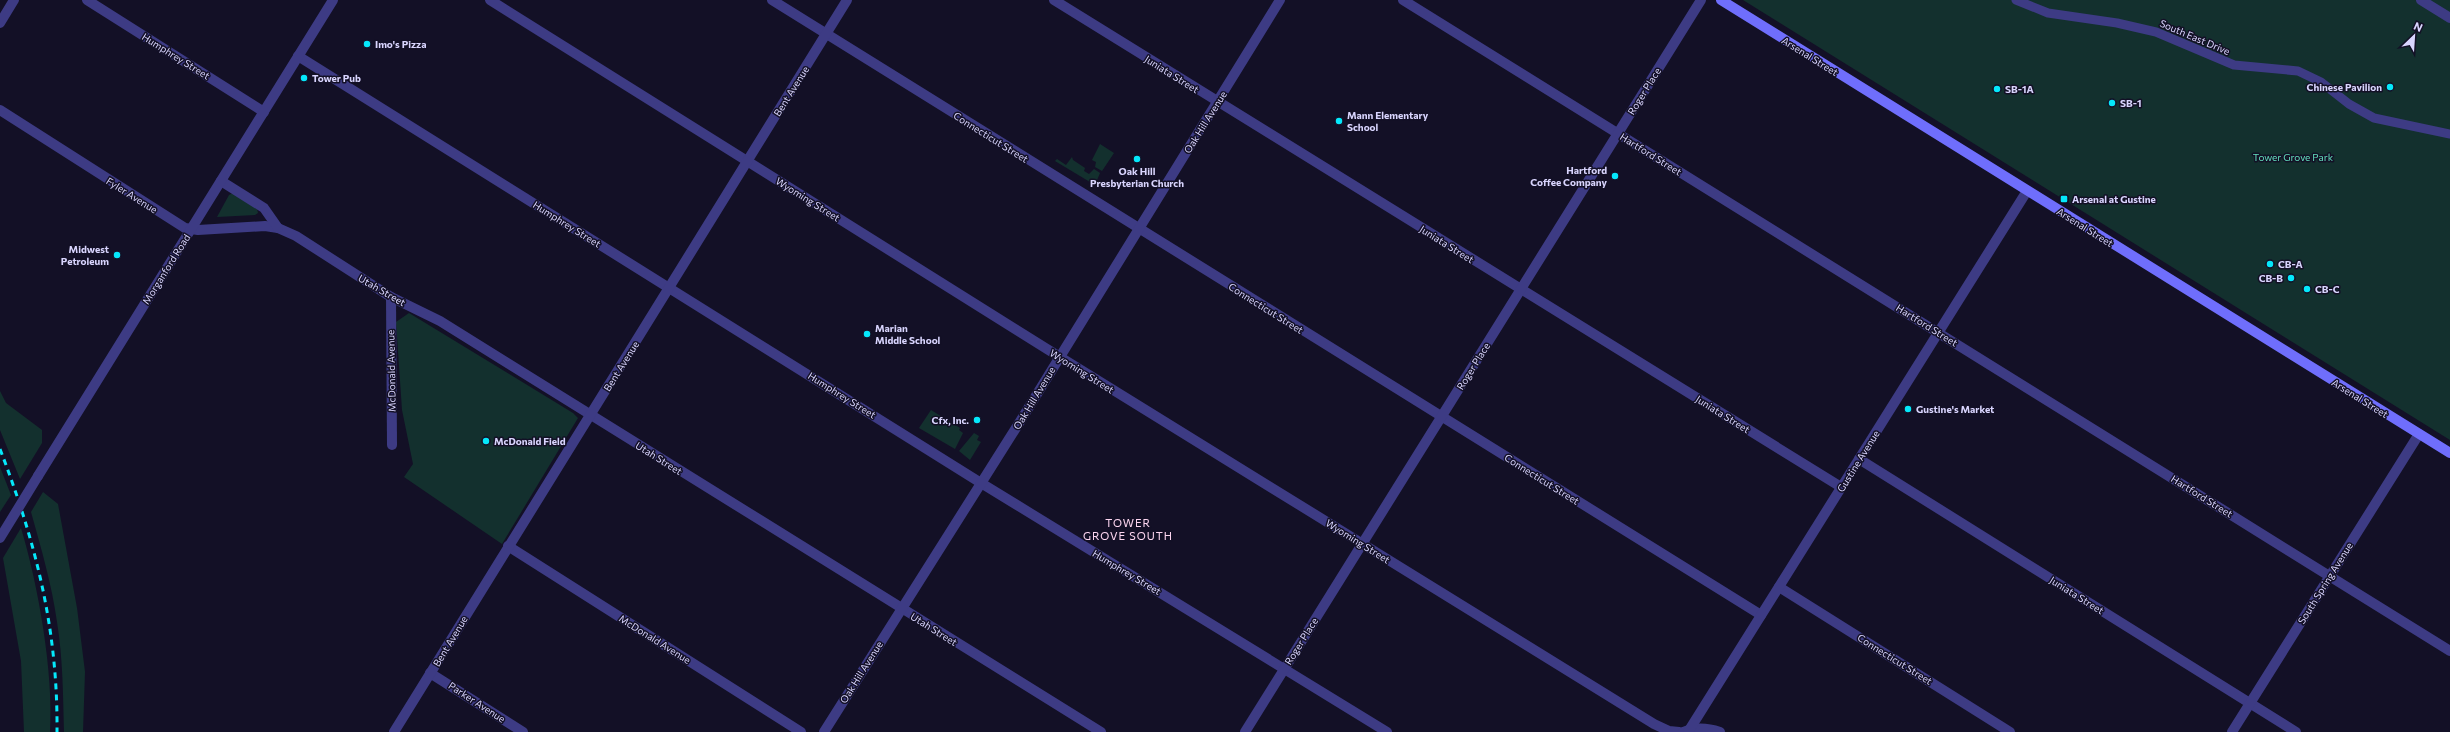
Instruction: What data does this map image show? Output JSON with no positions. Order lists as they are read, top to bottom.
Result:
{
  "streets": {
    "main road": ["Arsenal Street"],
    "street": [
      "South East Drive",
      "Humphrey Street",
      "Juniata Street",
      "Bent Avenue",
      "Roger Place",
      "Oak Hill Avenue",
      "Connecticut Street",
      "Hartford Street",
      "Fyler Avenue",
      "Wyoming Street",
      "Morganford Road",
      "Utah Street",
      "McDonald Avenue",
      "Gustine Avenue",
      "South Spring Avenue",
      "Parker Avenue"
    ]
  },
  "crossings": [
    ["Humphrey Street", "Bent Avenue"],
    ["Humphrey Street", "Roger Place"],
    ["Humphrey Street", "Oak Hill Avenue"],
    ["Humphrey Street", "Morganford Road"],
    ["Arsenal Street", "Gustine Avenue"],
    ["Arsenal Street", "South Spring Avenue"],
    ["Juniata Street", "Roger Place"],
    ["Juniata Street", "Oak Hill Avenue"],
    ["Juniata Street", "Gustine Avenue"],
    ["Juniata Street", "South Spring Avenue"],
    ["Bent Avenue", "Connecticut Street"],
    ["Bent Avenue", "Wyoming Street"],
    ["Bent Avenue", "Utah Street"],
    ["Bent Avenue", "McDonald Avenue"],
    ["Bent Avenue", "Parker Avenue"],
    ["Roger Place", "Connecticut Street"],
    ["Roger Place", "Hartford Street"],
    ["Roger Place", "Wyoming Street"],
    ["Oak Hill Avenue", "Connecticut Street"],
    ["Oak Hill Avenue", "Wyoming Street"],
    ["Oak Hill Avenue", "Utah Street"],
    ["Connecticut Street", "Gustine Avenue"],
    ["Hartford Street", "Gustine Avenue"],
    ["Hartford Street", "South Spring Avenue"],
    ["Fyler Avenue", "Morganford Road"],
    ["Utah Street", "McDonald Avenue"]
  ],
  "districts": ["TOWER GROVE SOUTH"],
  "parks": ["Tower Grove Park"],
  "places": {
    "other": [
      "Imo's Pizza",
      "Tower Pub",
      "Chinese Pavilion",
      "SB-1A",
      "SB-1",
      "Mann Elementary School",
      "Oak Hill Presbyterian Church",
      "Hartford Coffee Company",
      "Midwest Petroleum",
      "CB-A",
      "CB-B",
      "CB-C",
      "Marian Middle School",
      "Gustine's Market",
      "Cfx, Inc.",
      "McDonald Field"
    ],
    "transit": ["Arsenal at Gustine"]
  },
  "north": "top right"
}
